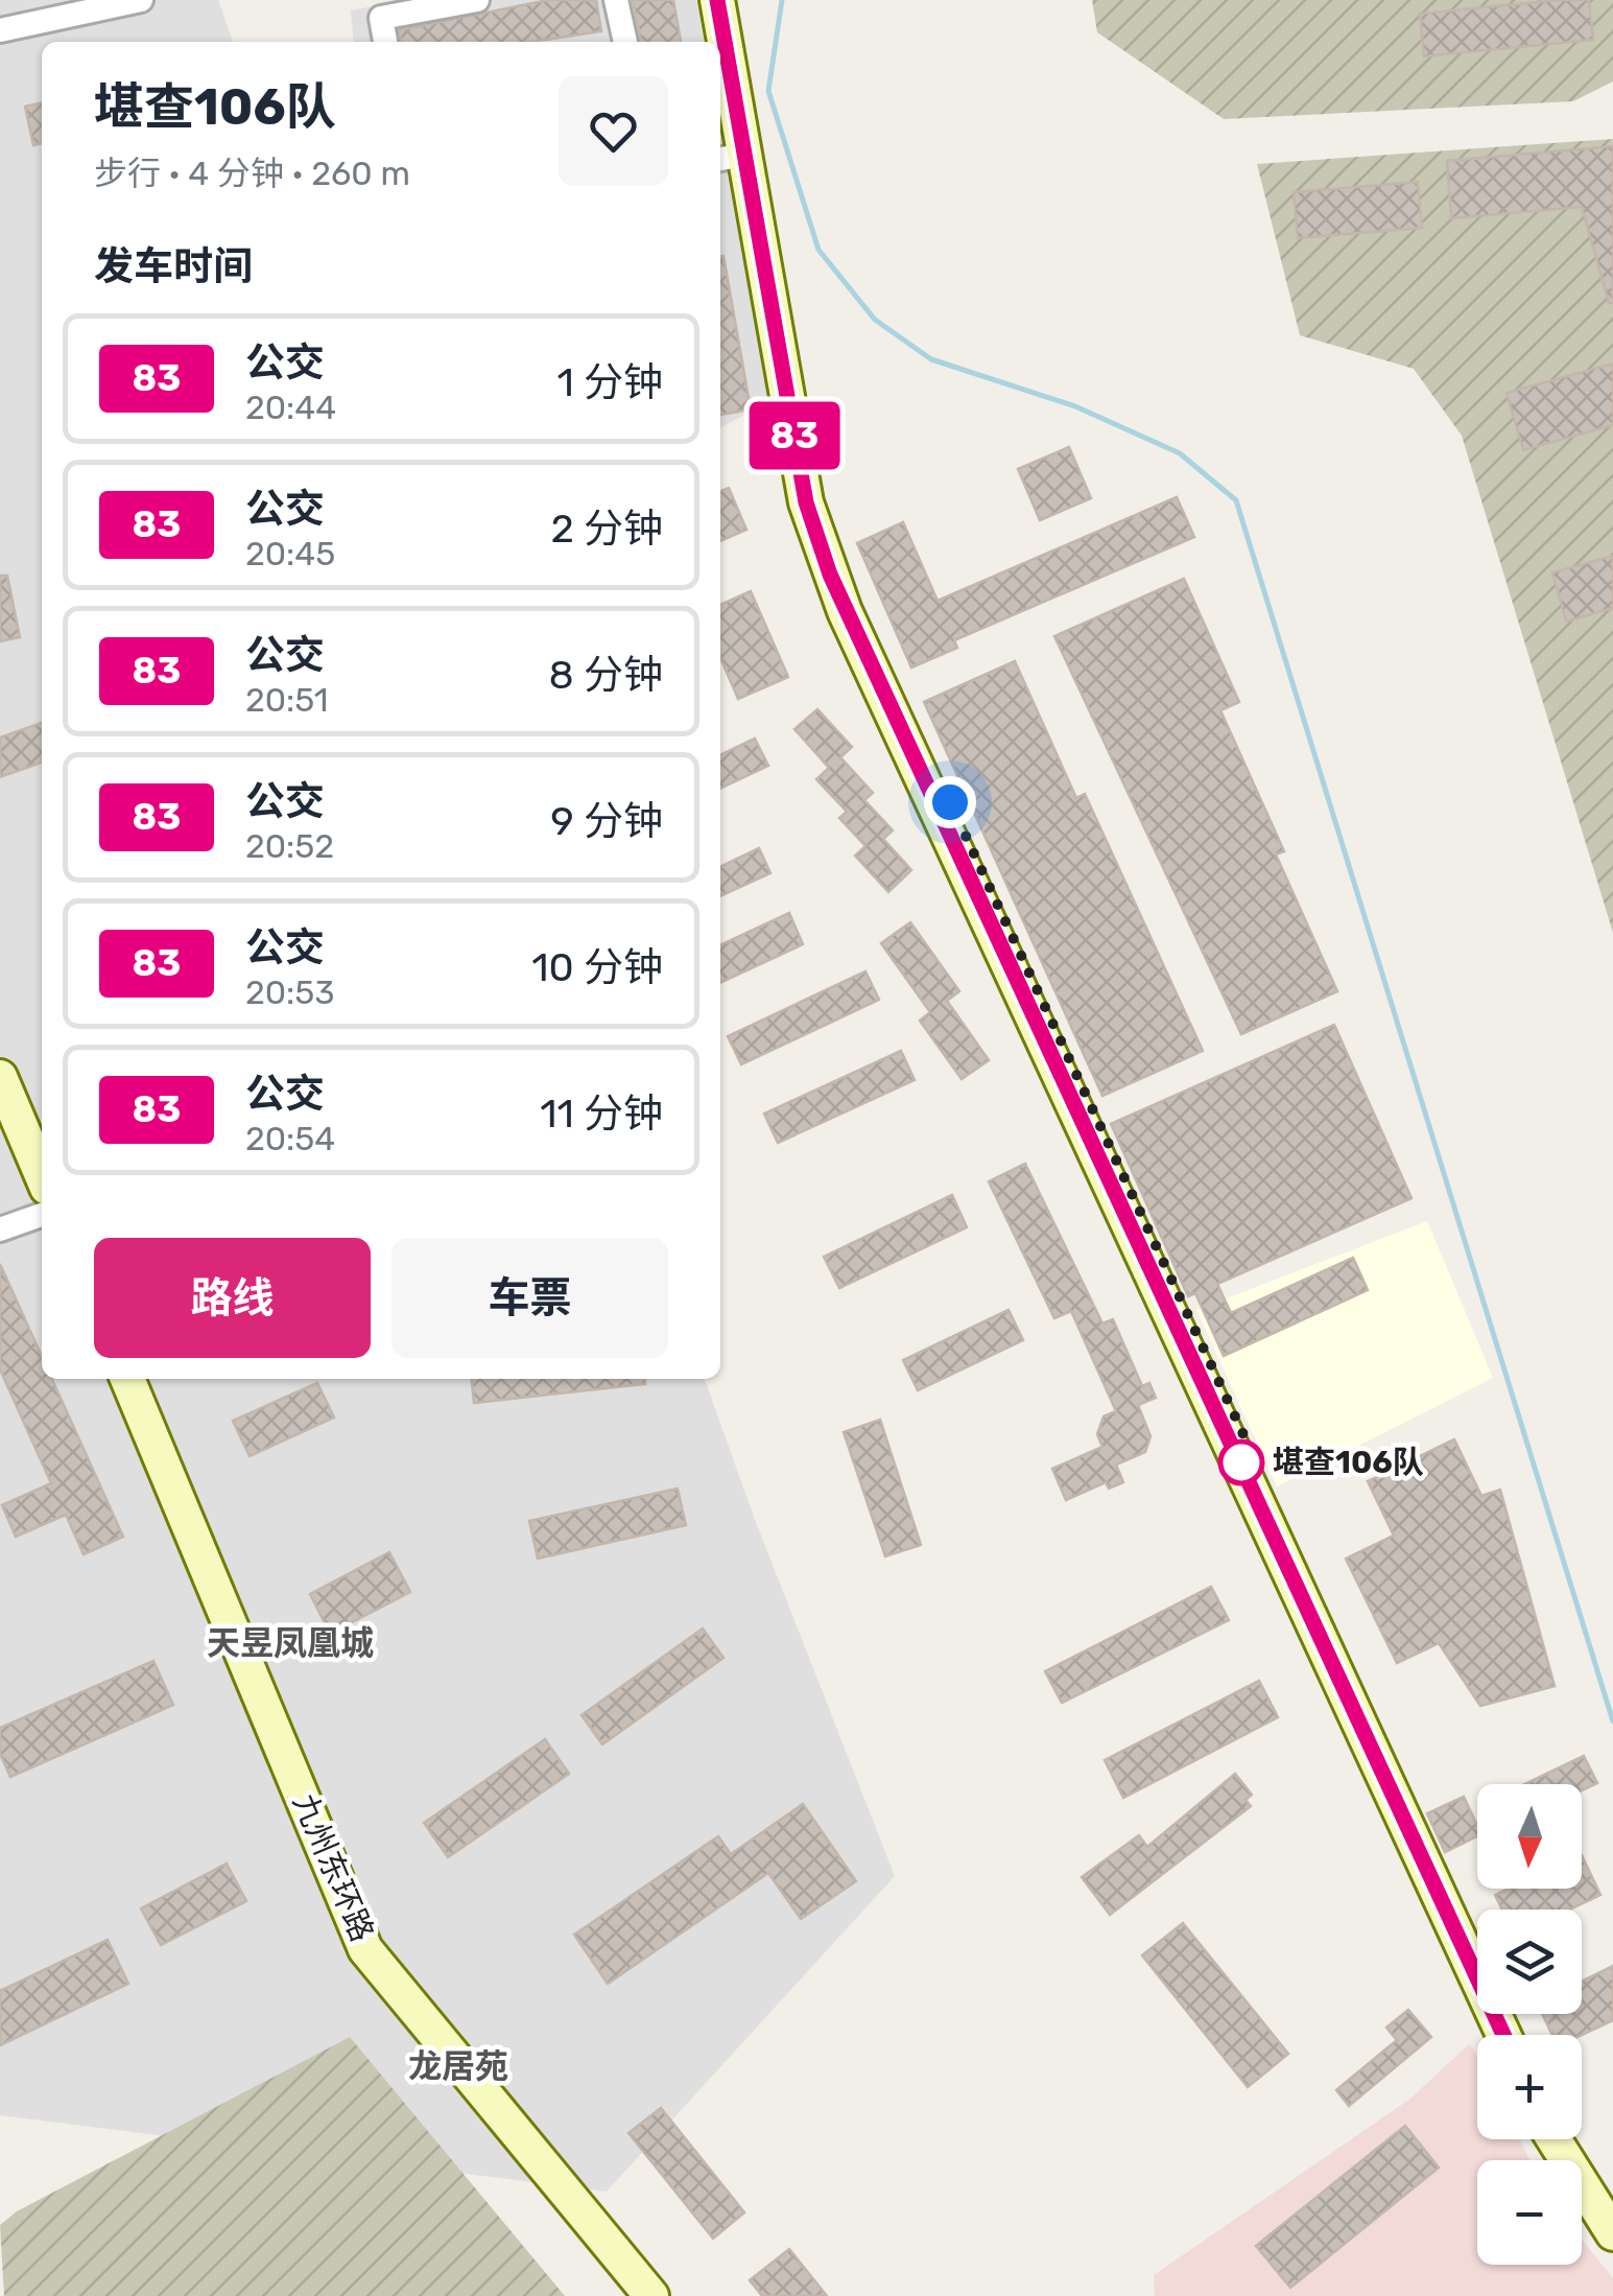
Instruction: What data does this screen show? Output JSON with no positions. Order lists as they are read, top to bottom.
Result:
{
  "streets": {
    "main road": ["九州东环路"]
  },
  "districts": ["天昱凤凰城", "龙居苑"],
  "places": ["堪查106队"],
  "lines": ["bus line 83"],
  "north": "bottom",
  "page": {
    "on_map": "83",
    "heading": [
      ["堪查106队", "步行 · 4 分钟 · 260 m"],
      "发车时间"
    ],
    "list": [
      {
        "mark": "83",
        "name": "公交",
        "note": "20:44",
        "value": "1 分钟"
      },
      {
        "mark": "83",
        "name": "公交",
        "note": "20:45",
        "value": "2 分钟"
      },
      {
        "mark": "83",
        "name": "公交",
        "note": "20:51",
        "value": "8 分钟"
      },
      {
        "mark": "83",
        "name": "公交",
        "note": "20:52",
        "value": "9 分钟"
      },
      {
        "mark": "83",
        "name": "公交",
        "note": "20:53",
        "value": "10 分钟"
      },
      {
        "mark": "83",
        "name": "公交",
        "note": "20:54",
        "value": "11 分钟"
      }
    ],
    "buttons": ["路线", "车票"],
    "map_buttons": ["+", "−"]
  }
}
